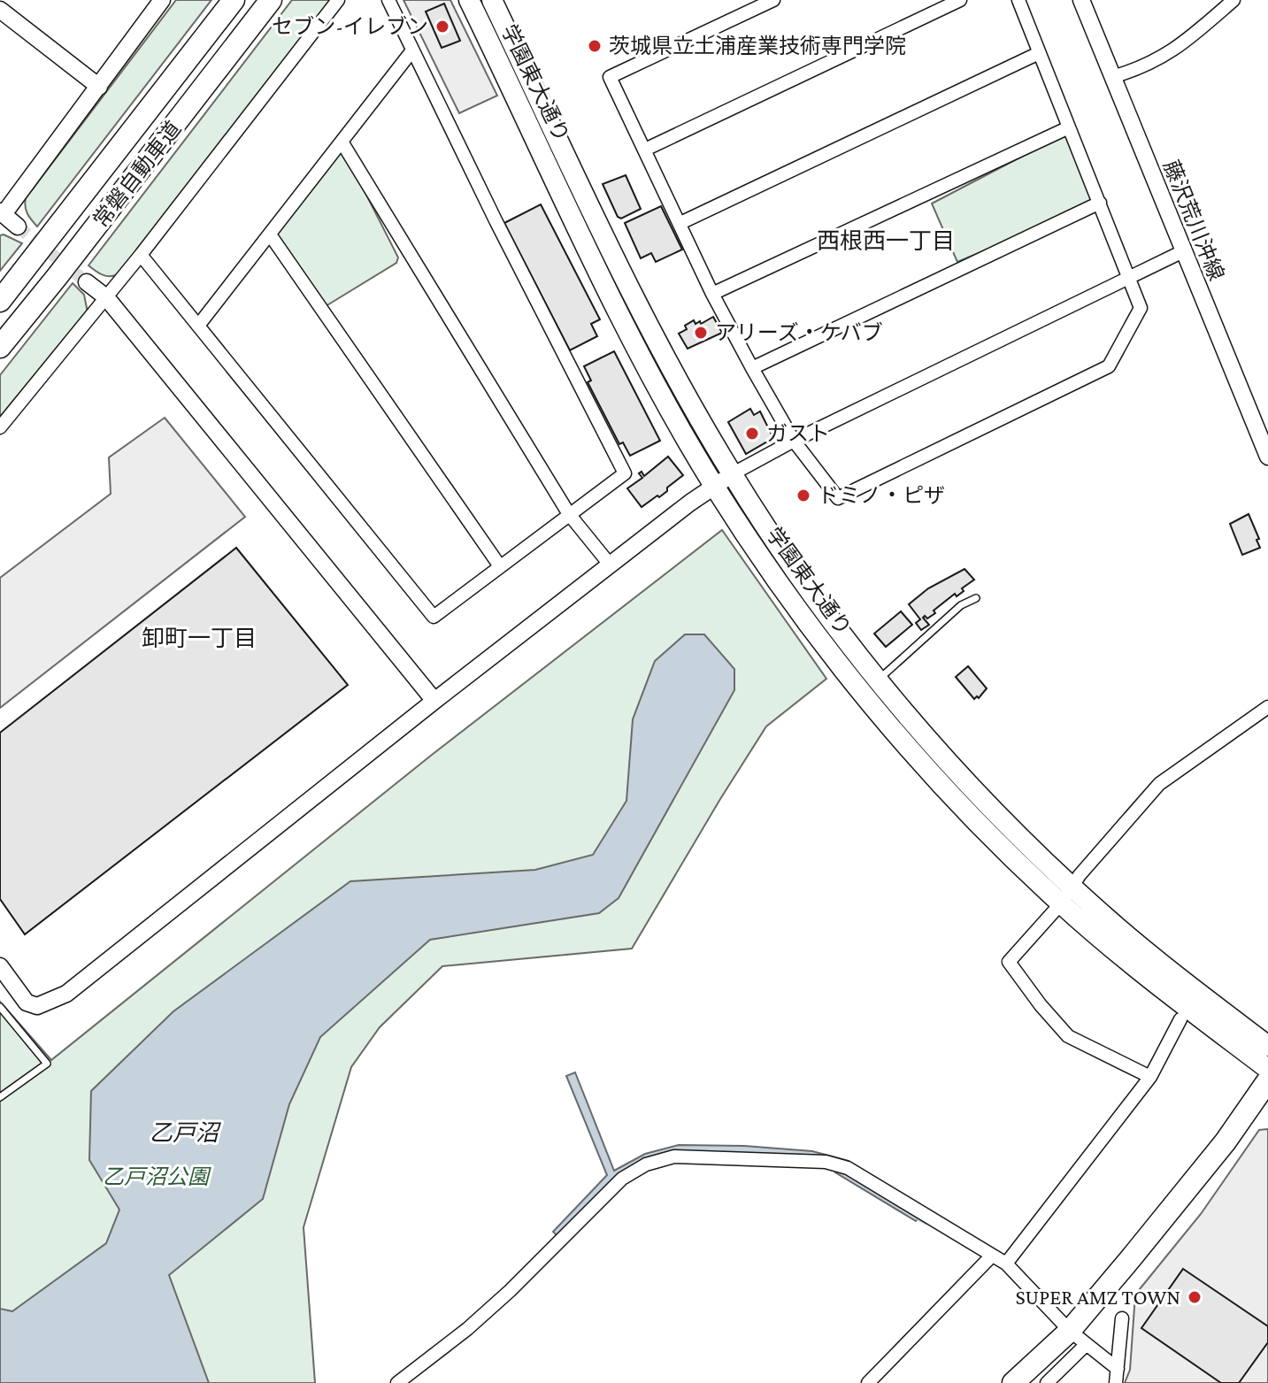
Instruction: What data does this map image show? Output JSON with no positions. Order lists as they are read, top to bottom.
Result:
{
  "streets": {
    "highway": ["常磐自動車道"],
    "main road": ["学園東大通り"],
    "street": ["藤沢荒川沖線"]
  },
  "districts": ["西根西一丁目", "卸町一丁目"],
  "water": ["乙戸沼"],
  "parks": ["乙戸沼公園"],
  "places": [
    "セブン-イレブン",
    "茨城県立土浦産業技術専門学院",
    "アリーズ・ケバブ",
    "ガスト",
    "ドミノ・ピザ",
    "SUPER AMZ TOWN"
  ]
}
